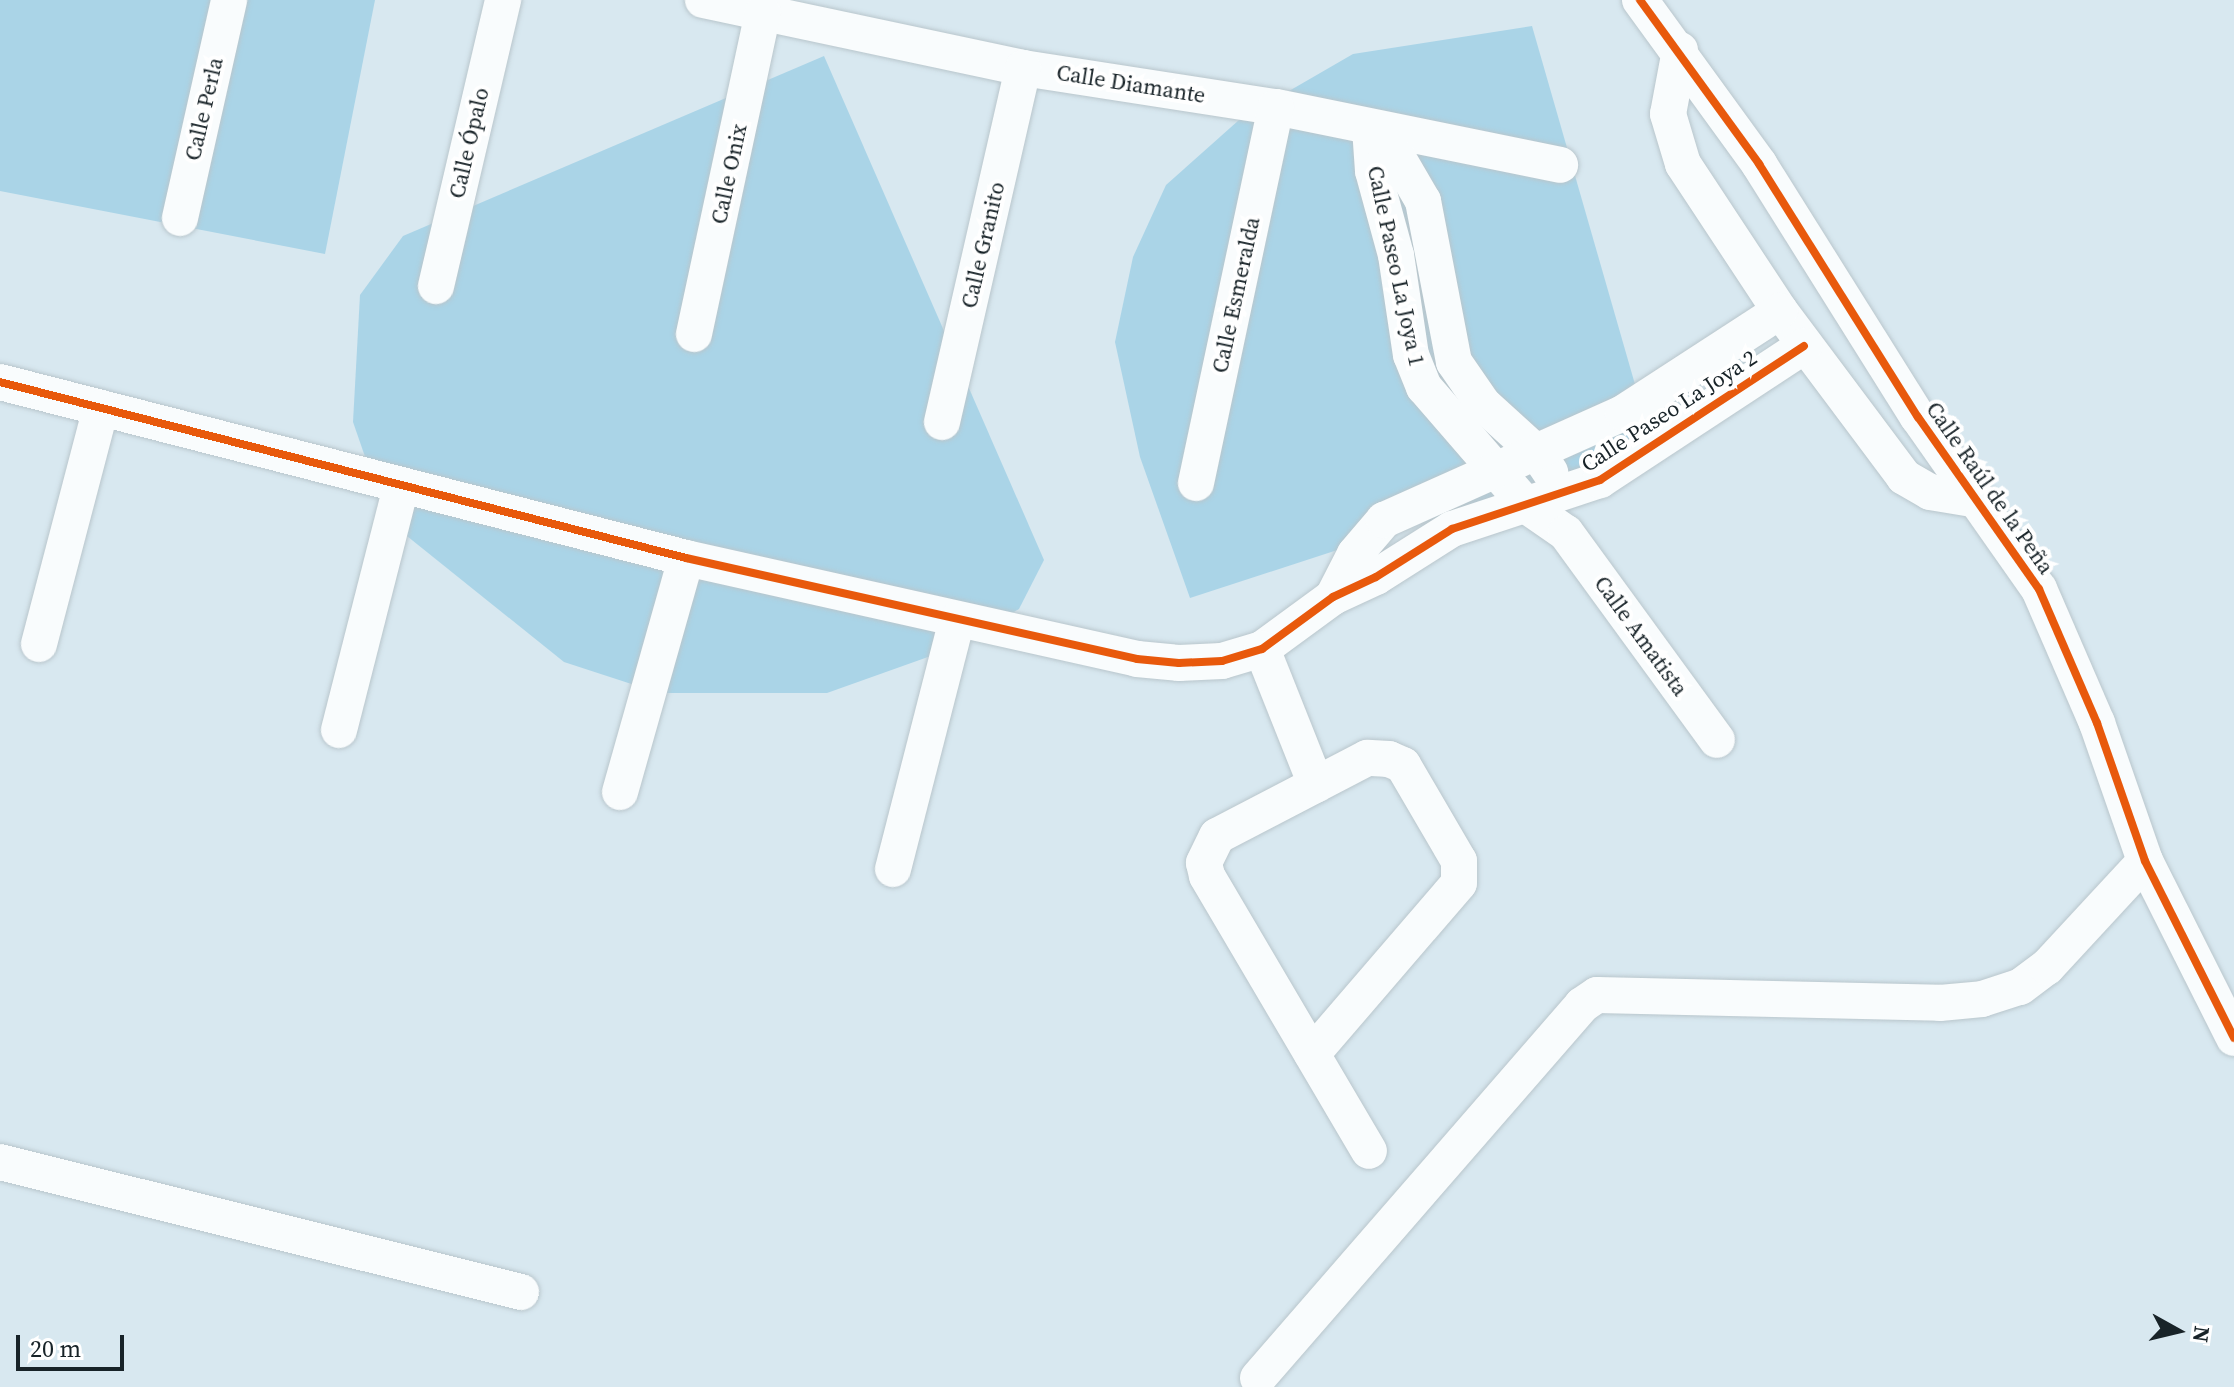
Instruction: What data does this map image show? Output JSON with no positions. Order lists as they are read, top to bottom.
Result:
{
  "streets": {
    "street": [
      "Calle Diamante",
      "Calle Perla",
      "Calle Ópalo",
      "Calle Onix",
      "Calle Granito",
      "Calle Paseo La Joya 1",
      "Calle Esmeralda",
      "Calle Paseo La Joya 2",
      "Calle Raúl de la Peña",
      "Calle Amatista"
    ]
  },
  "crossings": [
    ["Calle Diamante", "Calle Onix"],
    ["Calle Diamante", "Calle Granito"],
    ["Calle Diamante", "Calle Paseo La Joya 1"],
    ["Calle Diamante", "Calle Esmeralda"],
    ["Calle Paseo La Joya 1", "Calle Paseo La Joya 2"],
    ["Calle Paseo La Joya 1", "Calle Amatista"],
    ["Calle Paseo La Joya 2", "Calle Amatista"]
  ],
  "scale_bar": "20 m",
  "north": "right"
}
